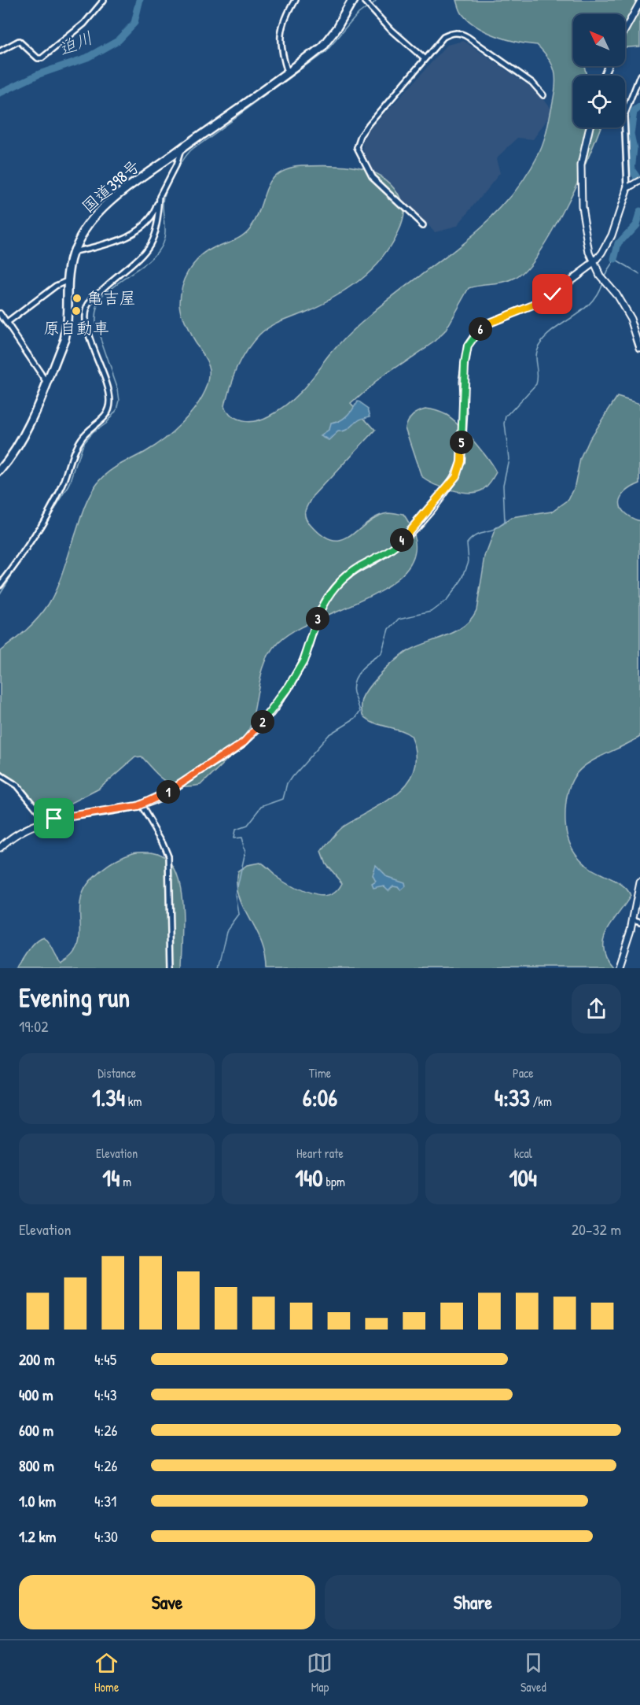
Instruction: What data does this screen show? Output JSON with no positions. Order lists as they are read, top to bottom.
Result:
{
  "streets": {
    "highway": ["国道398号"]
  },
  "water": ["迫川"],
  "places": ["亀吉屋", "原自動車"],
  "north": "top left",
  "page": {
    "pins": [
      "6",
      "5",
      "4",
      "3",
      "2",
      "1"
    ],
    "heading": ["Evening run", "19:02"],
    "stats": [
      ["Distance", "1.34 km"],
      ["Time", "6:06"],
      ["Pace", "4:33 /km"],
      ["Elevation", "14 m"],
      ["Heart rate", "140 bpm"],
      ["kcal", "104"]
    ],
    "chart": ["Elevation", "20–32 m"],
    "list": [
      {
        "name": "200 m",
        "note": "4:45"
      },
      {
        "name": "400 m",
        "note": "4:43"
      },
      {
        "name": "600 m",
        "note": "4:26"
      },
      {
        "name": "800 m",
        "note": "4:26"
      },
      {
        "name": "1.0 km",
        "note": "4:31"
      },
      {
        "name": "1.2 km",
        "note": "4:30"
      }
    ],
    "buttons": ["Save", "Share"],
    "tabs": ["Home", "Map", "Saved"]
  }
}
